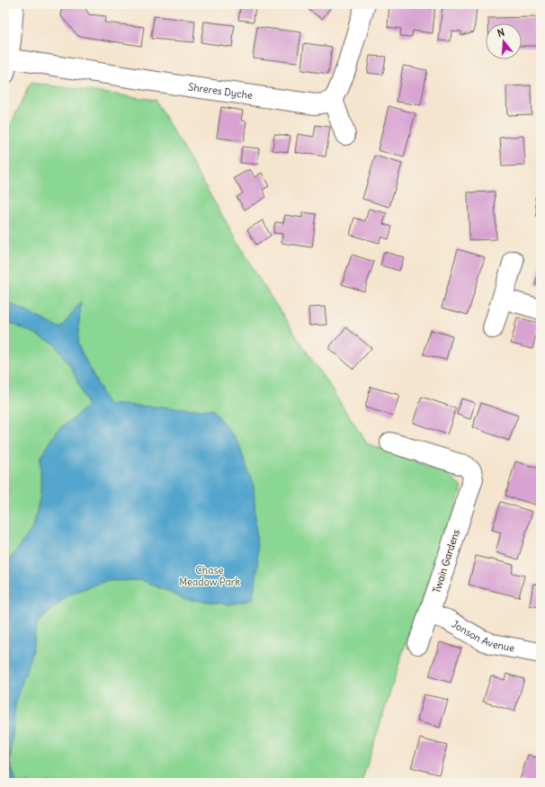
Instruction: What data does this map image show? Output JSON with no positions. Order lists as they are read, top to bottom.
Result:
{
  "streets": {
    "street": ["Shreres Dyche", "Twain Gardens", "Jonson Avenue"]
  },
  "crossings": [
    ["Twain Gardens", "Jonson Avenue"]
  ],
  "parks": ["Chase Meadow Park"],
  "north": "top"
}
